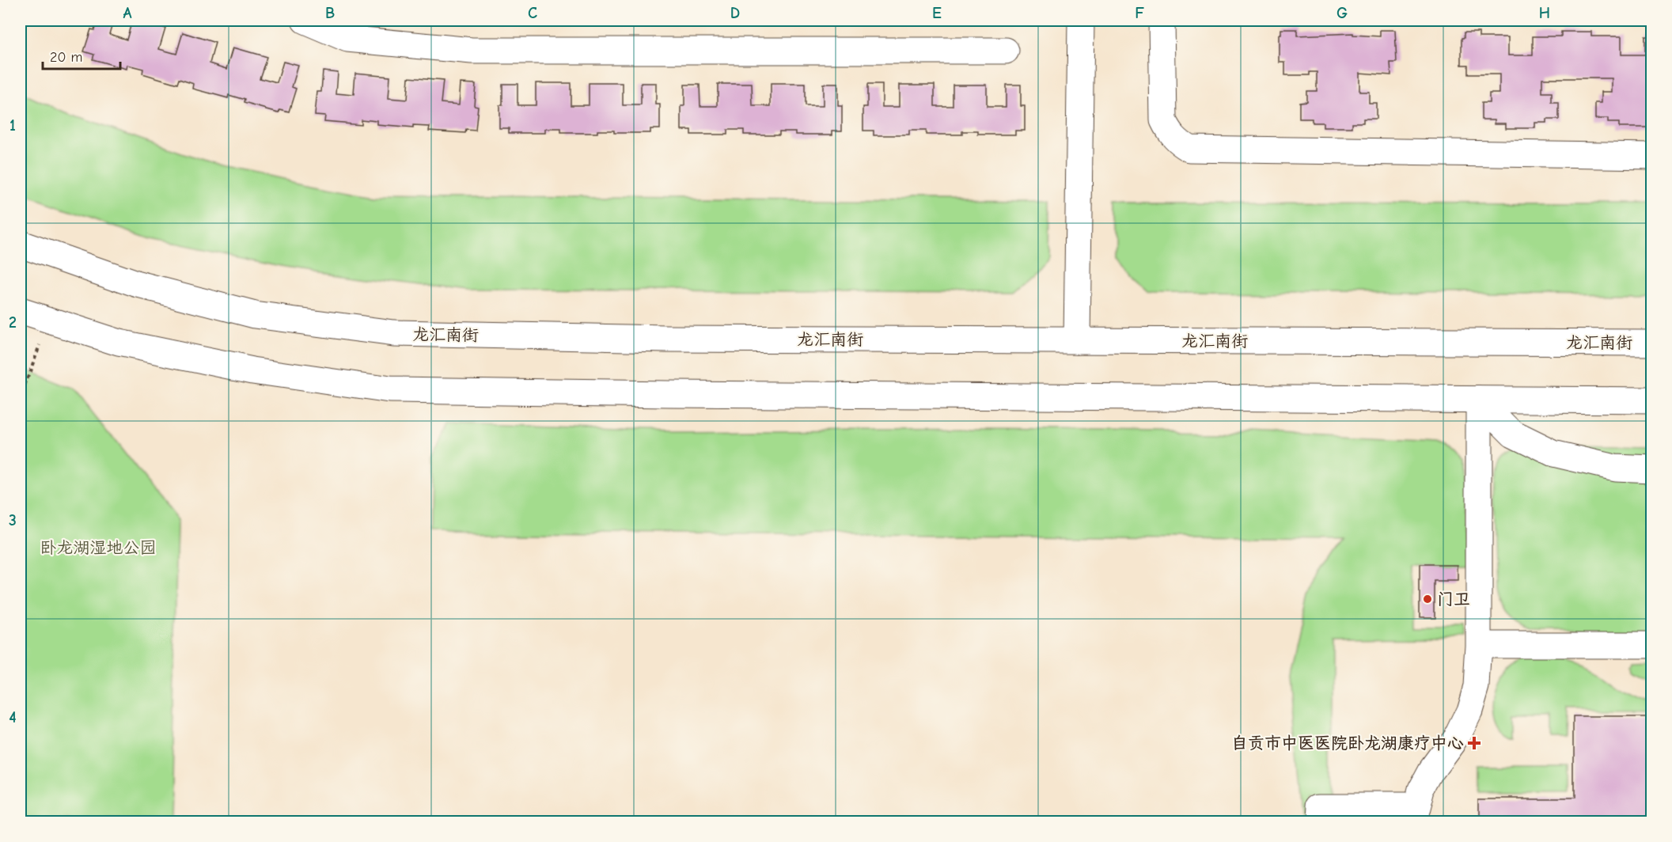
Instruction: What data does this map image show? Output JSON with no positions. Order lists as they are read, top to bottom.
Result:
{
  "streets": {
    "main road": ["龙汇南街"]
  },
  "parks": ["卧龙湖湿地公园"],
  "places": {
    "other": ["门卫"],
    "health": ["自贡市中医医院卧龙湖康疗中心"]
  },
  "scale_bar": "20 m",
  "grid": {
    "columns": [
      "A",
      "B",
      "C",
      "D",
      "E",
      "F",
      "G",
      "H"
    ],
    "rows": [
      "1",
      "2",
      "3",
      "4"
    ]
  }
}
